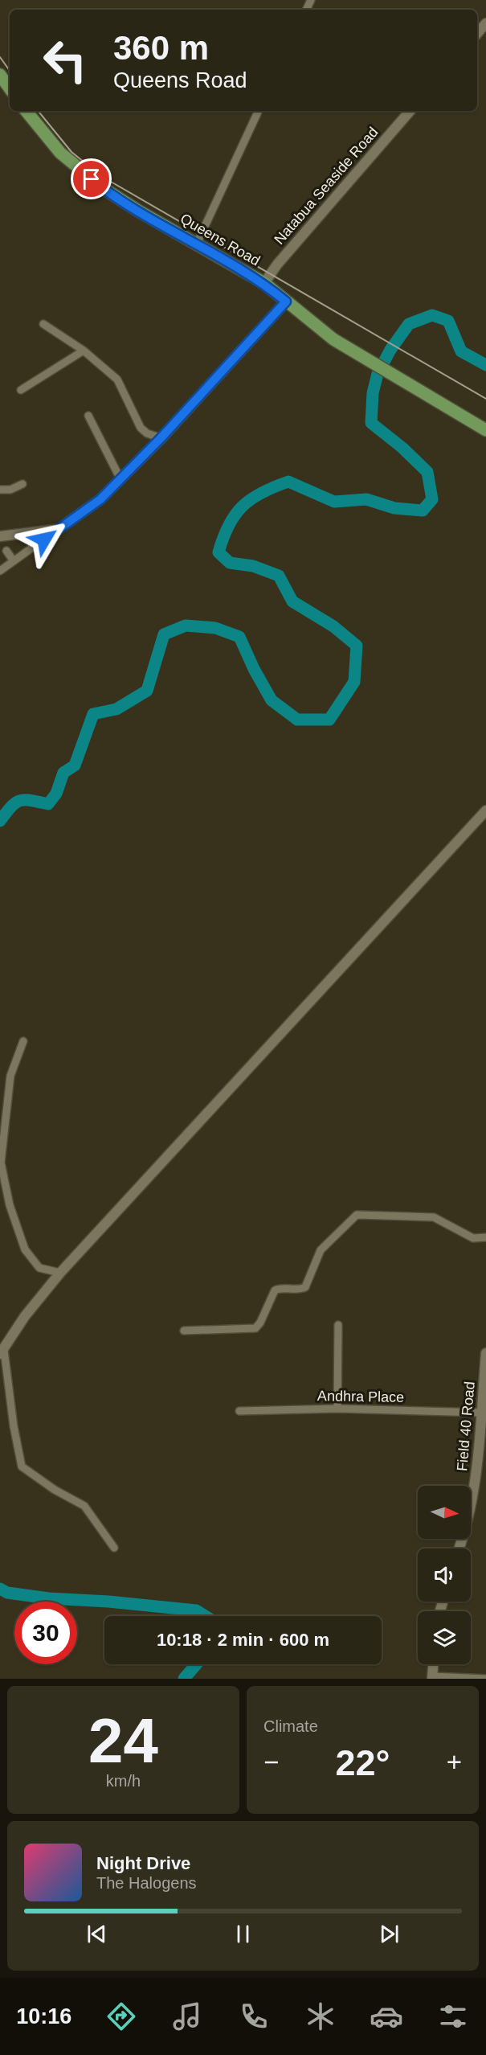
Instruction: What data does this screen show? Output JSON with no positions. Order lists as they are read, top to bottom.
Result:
{
  "streets": {
    "highway": ["Queens Road"],
    "street": ["Natabua Seaside Road", "Andhra Place", "Field 40 Road"]
  },
  "crossings": [
    ["Natabua Seaside Road", "Queens Road"],
    ["Andhra Place", "Field 40 Road"]
  ],
  "north": "right",
  "page": {
    "turn": ["360 m", "Queens Road"],
    "limit": "30",
    "trip": "10:18 · 2 min · 600 m",
    "tile": [
      ["24", "km/h"],
      "Climate"
    ],
    "heat": ["−", "22°", "+"],
    "song": ["Night Drive", "The Halogens"],
    "tabs": "10:16"
  }
}
